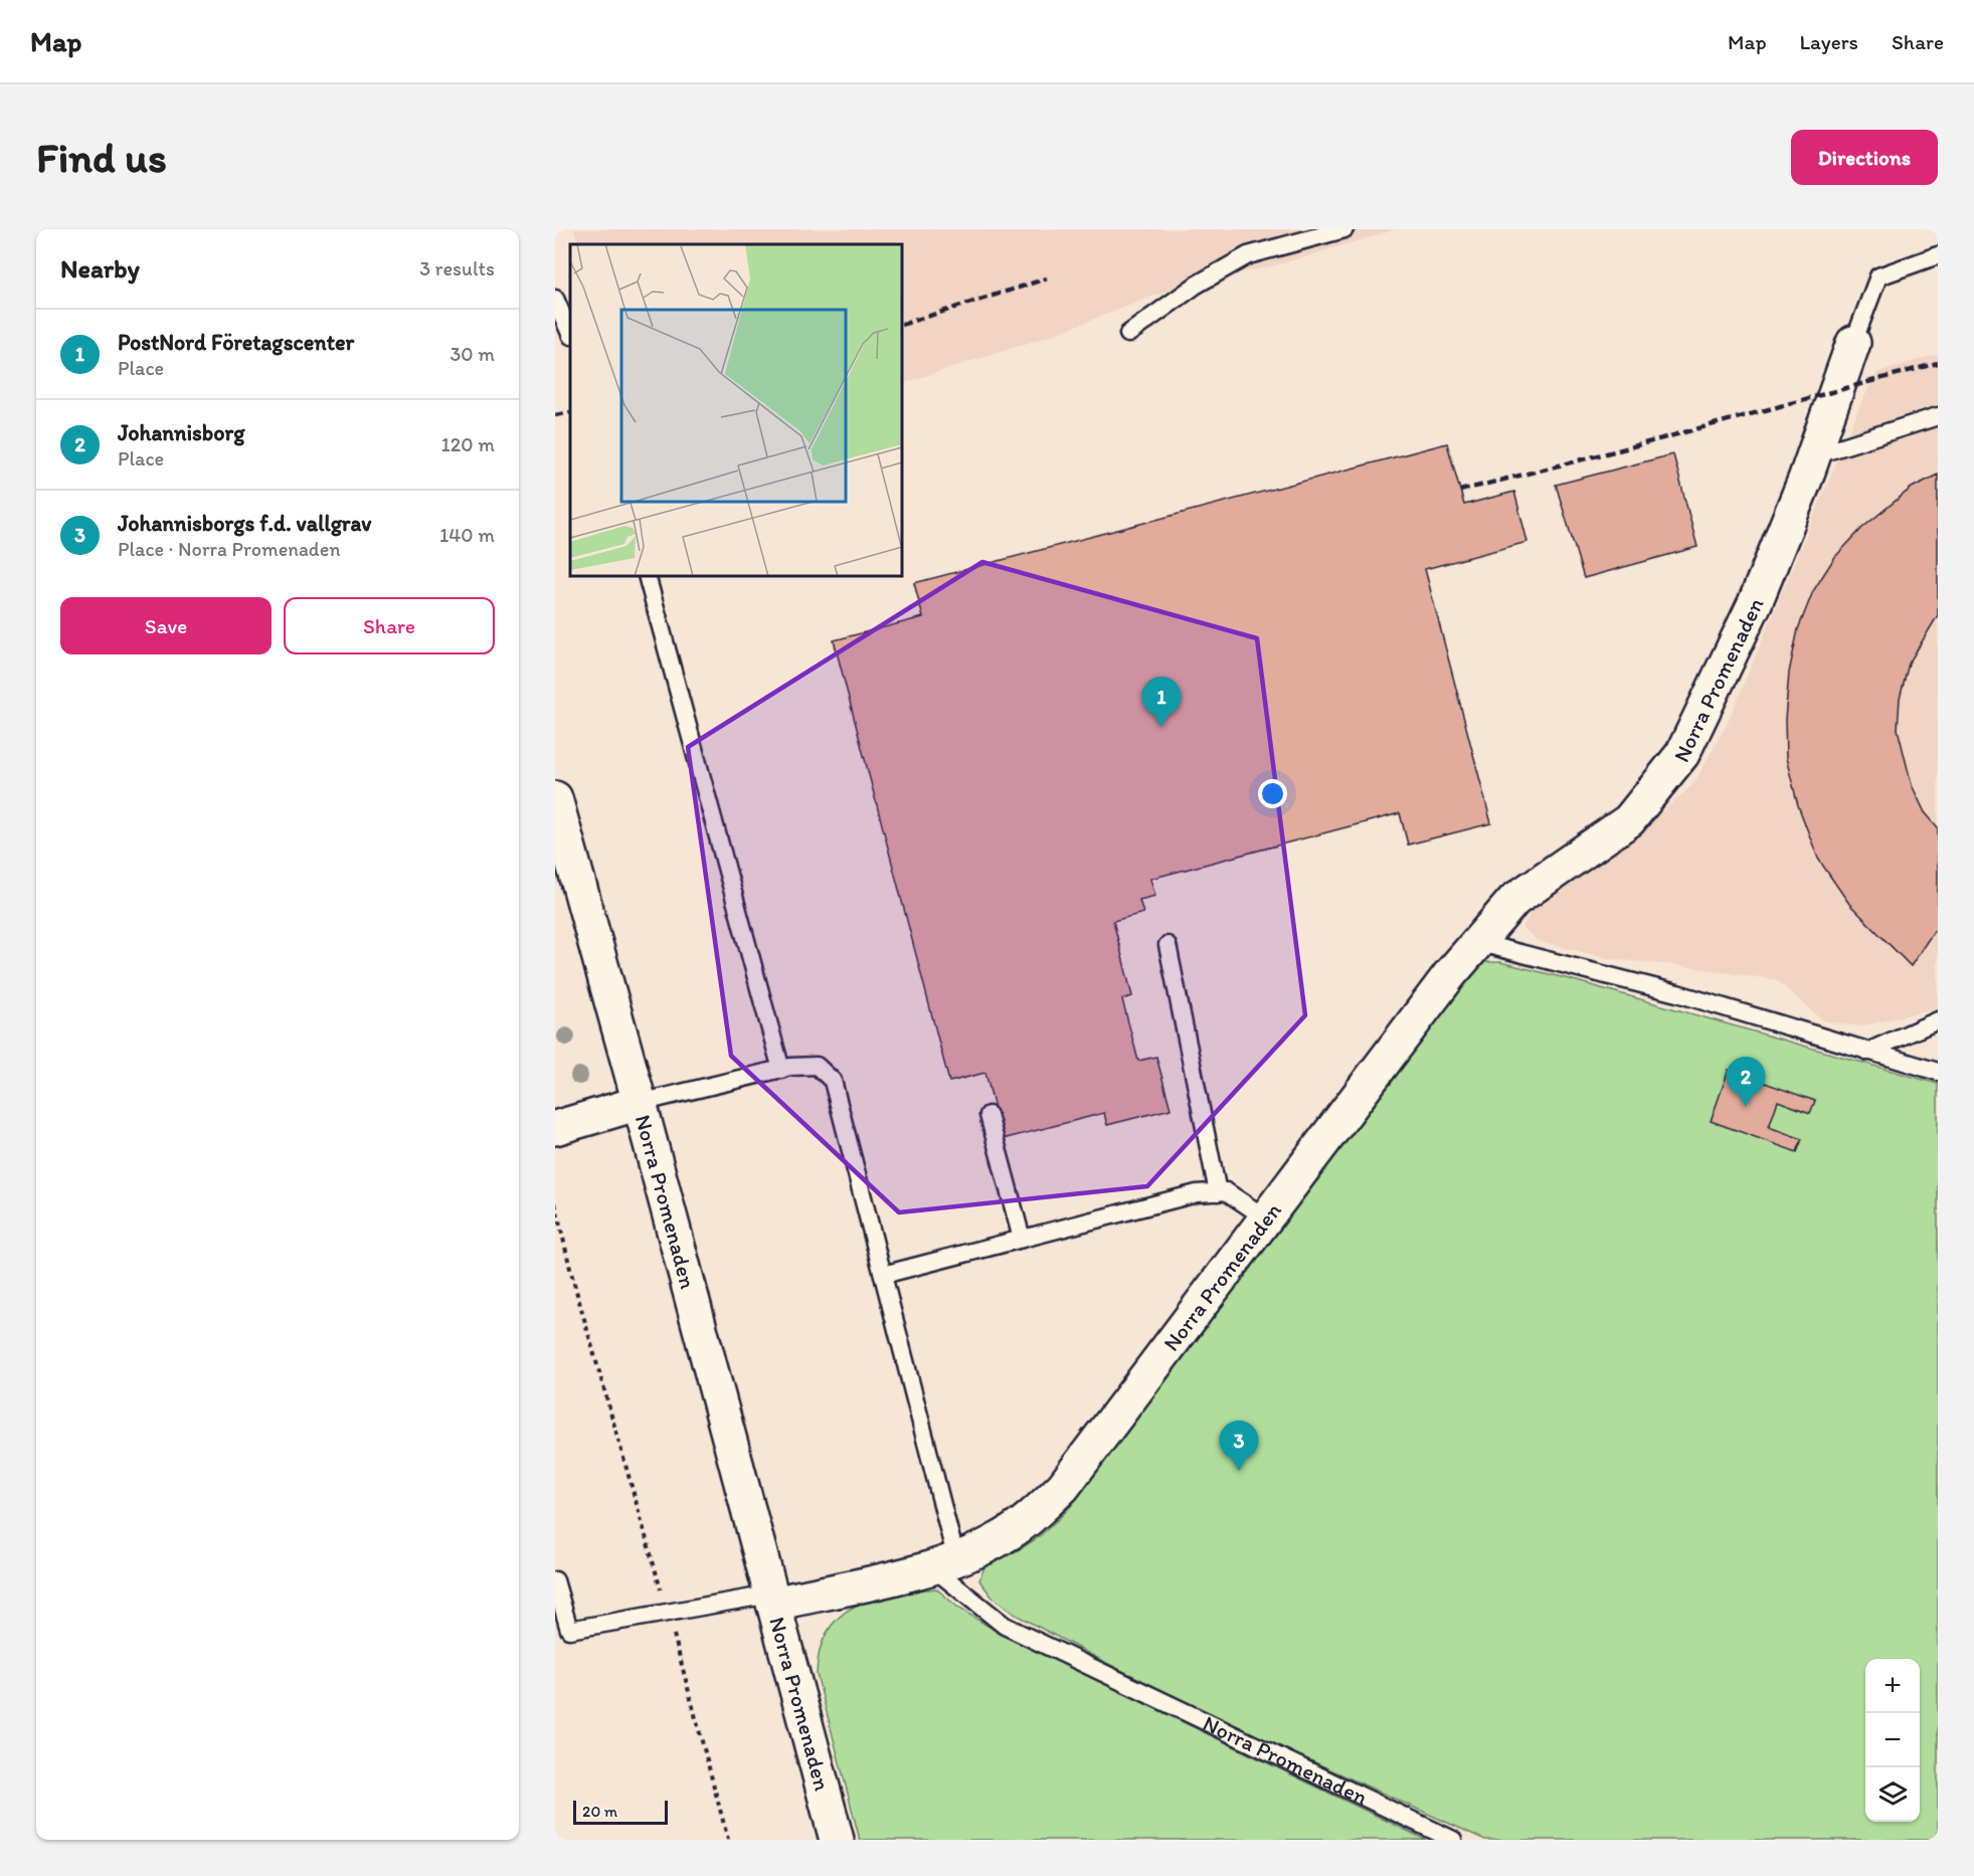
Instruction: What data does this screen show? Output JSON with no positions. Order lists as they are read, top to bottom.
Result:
{
  "streets": {
    "street": ["Norra Promenaden"]
  },
  "scale_bar": "20 m",
  "page": {
    "header": "Map",
    "nav": ["Map", "Layers", "Share"],
    "buttons": [
      "Directions",
      ["Save", "Share"]
    ],
    "title": "Find us",
    "heading": ["Nearby", "3 results"],
    "list": [
      {
        "mark": "1",
        "name": "PostNord Företagscenter",
        "note": "Place",
        "value": "30 m"
      },
      {
        "mark": "2",
        "name": "Johannisborg",
        "note": "Place",
        "value": "120 m"
      },
      {
        "mark": "3",
        "name": "Johannisborgs f.d. vallgrav",
        "note": "Place · Norra Promenaden",
        "value": "140 m"
      }
    ],
    "pins": ["1", "2", "3"],
    "map_buttons": ["+", "−"],
    "scale": "20 m"
  }
}
